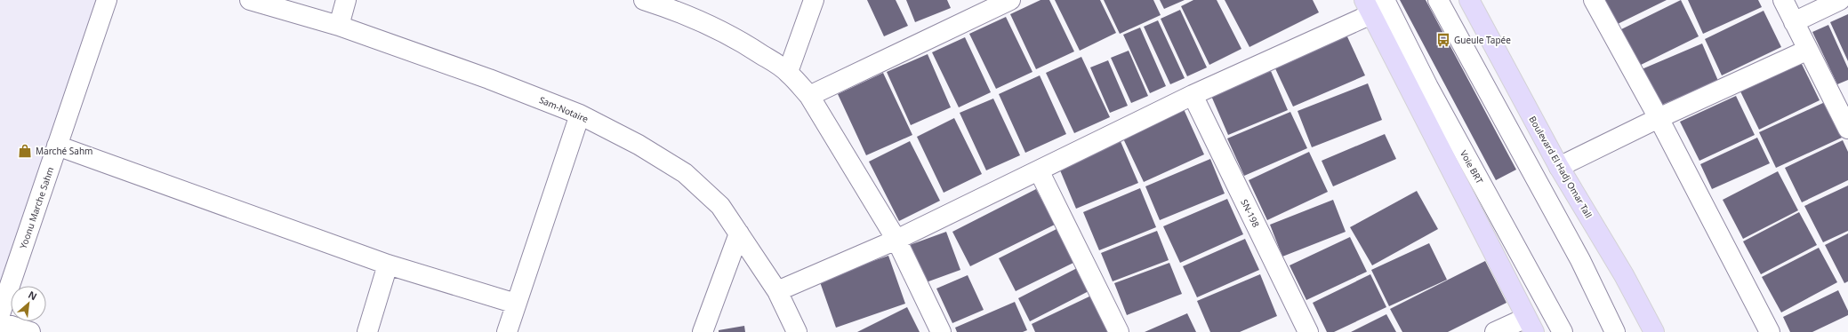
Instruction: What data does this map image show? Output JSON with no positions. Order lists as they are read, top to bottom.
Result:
{
  "streets": {
    "main road": ["Boulevard El Hadj Omar Tall"],
    "street": [
      "Sam-Notaire",
      "Voie BRT",
      "Yoonu Marche Sahm",
      "SN-198"
    ]
  },
  "places": {
    "bus stop": ["Gueule Tapée"],
    "shop": ["Marché Sahm"]
  },
  "north": "top right"
}
